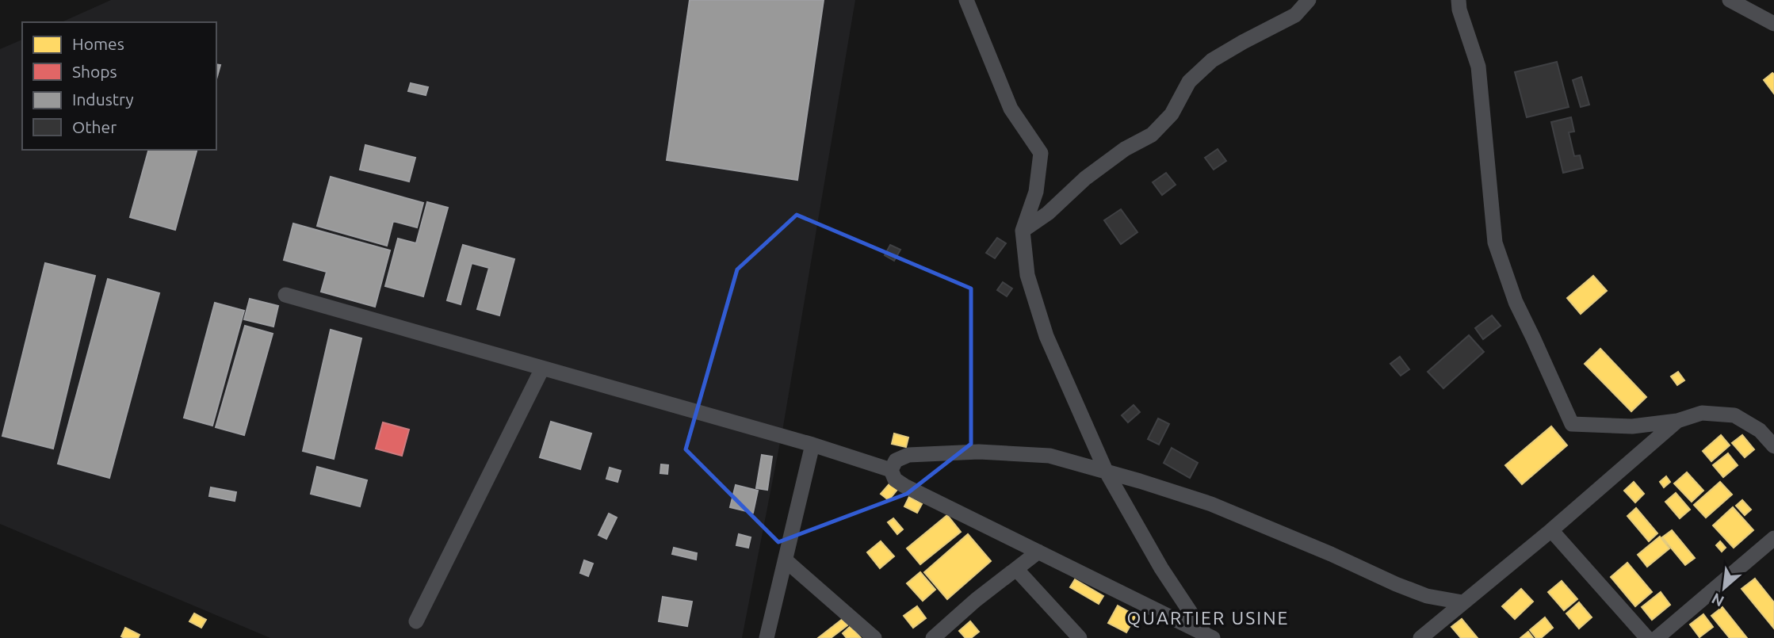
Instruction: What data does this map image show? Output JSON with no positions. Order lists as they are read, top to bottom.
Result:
{
  "districts": ["QUARTIER USINE"],
  "legend": [
    "Homes",
    "Shops",
    "Industry",
    "Other"
  ],
  "north": "bottom left"
}
